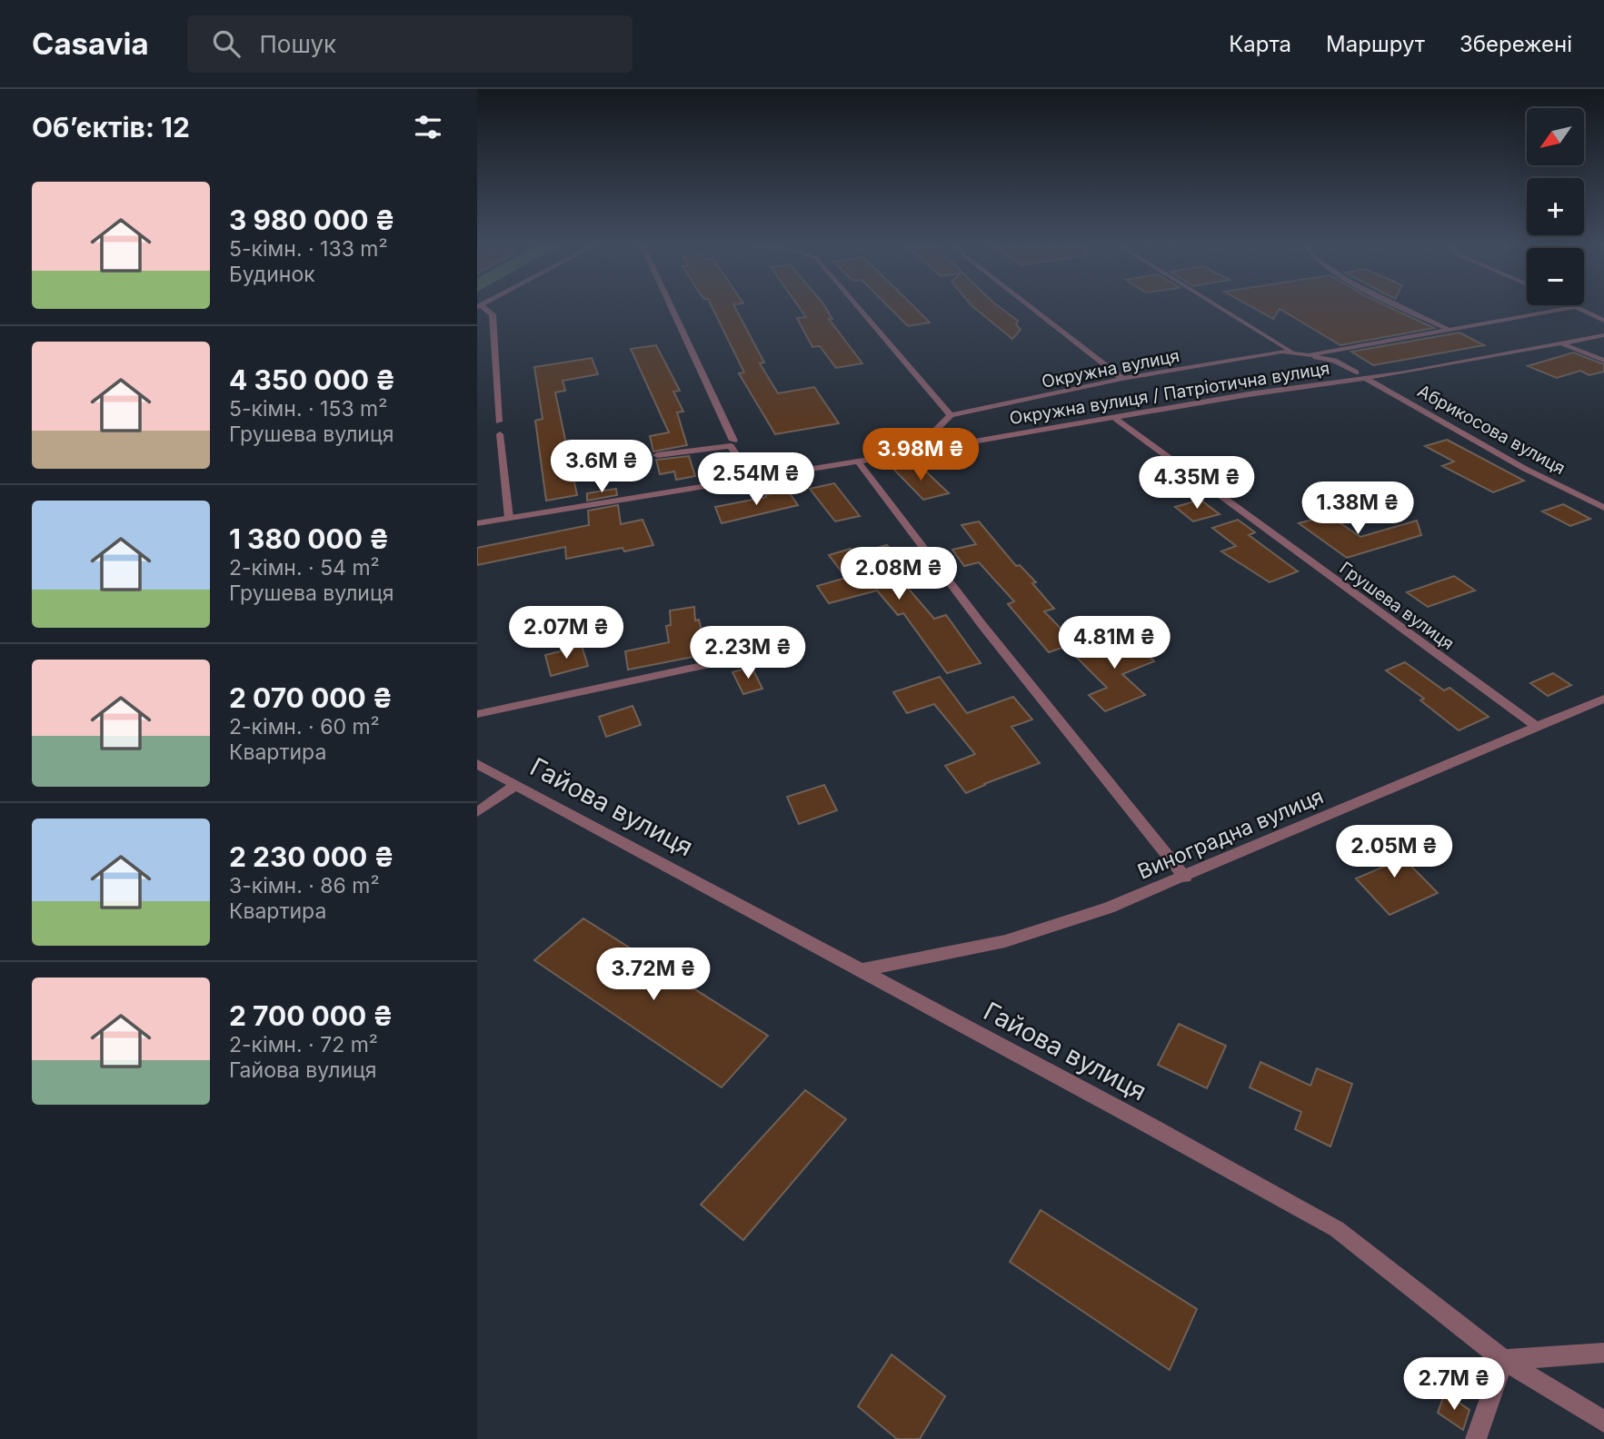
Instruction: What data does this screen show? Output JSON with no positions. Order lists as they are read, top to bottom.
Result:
{
  "streets": {
    "street": [
      "Окружна вулиця",
      "Окружна вулиця / Патріотична вулиця",
      "Абрикосова вулиця",
      "Грушева вулиця",
      "Гайова вулиця",
      "Виноградна вулиця"
    ]
  },
  "crossings": [
    ["Окружна вулиця / Патріотична вулиця", "Абрикосова вулиця"],
    ["Окружна вулиця / Патріотична вулиця", "Грушева вулиця"],
    ["Грушева вулиця", "Виноградна вулиця"],
    ["Гайова вулиця", "Виноградна вулиця"]
  ],
  "north": "bottom left",
  "page": {
    "header": "Casavia",
    "search": "Пошук",
    "nav": ["Карта", "Маршрут", "Збережені"],
    "heading": "Об’єктів: 12",
    "map_buttons": ["+", "−"],
    "list": [
      {
        "name": "3 980 000 ₴",
        "note": "5-кімн. · 133 m² · Будинок"
      },
      {
        "name": "4 350 000 ₴",
        "note": "5-кімн. · 153 m² · Грушева вулиця"
      },
      {
        "name": "1 380 000 ₴",
        "note": "2-кімн. · 54 m² · Грушева вулиця"
      },
      {
        "name": "2 070 000 ₴",
        "note": "2-кімн. · 60 m² · Квартира"
      },
      {
        "name": "2 230 000 ₴",
        "note": "3-кімн. · 86 m² · Квартира"
      },
      {
        "name": "2 700 000 ₴",
        "note": "2-кімн. · 72 m² · Гайова вулиця"
      }
    ],
    "price": [
      "3.98M ₴",
      "3.6M ₴",
      "2.54M ₴",
      "4.35M ₴",
      "1.38M ₴",
      "2.08M ₴",
      "2.07M ₴",
      "4.81M ₴",
      "2.23M ₴",
      "2.05M ₴",
      "3.72M ₴",
      "2.7M ₴"
    ]
  }
}
